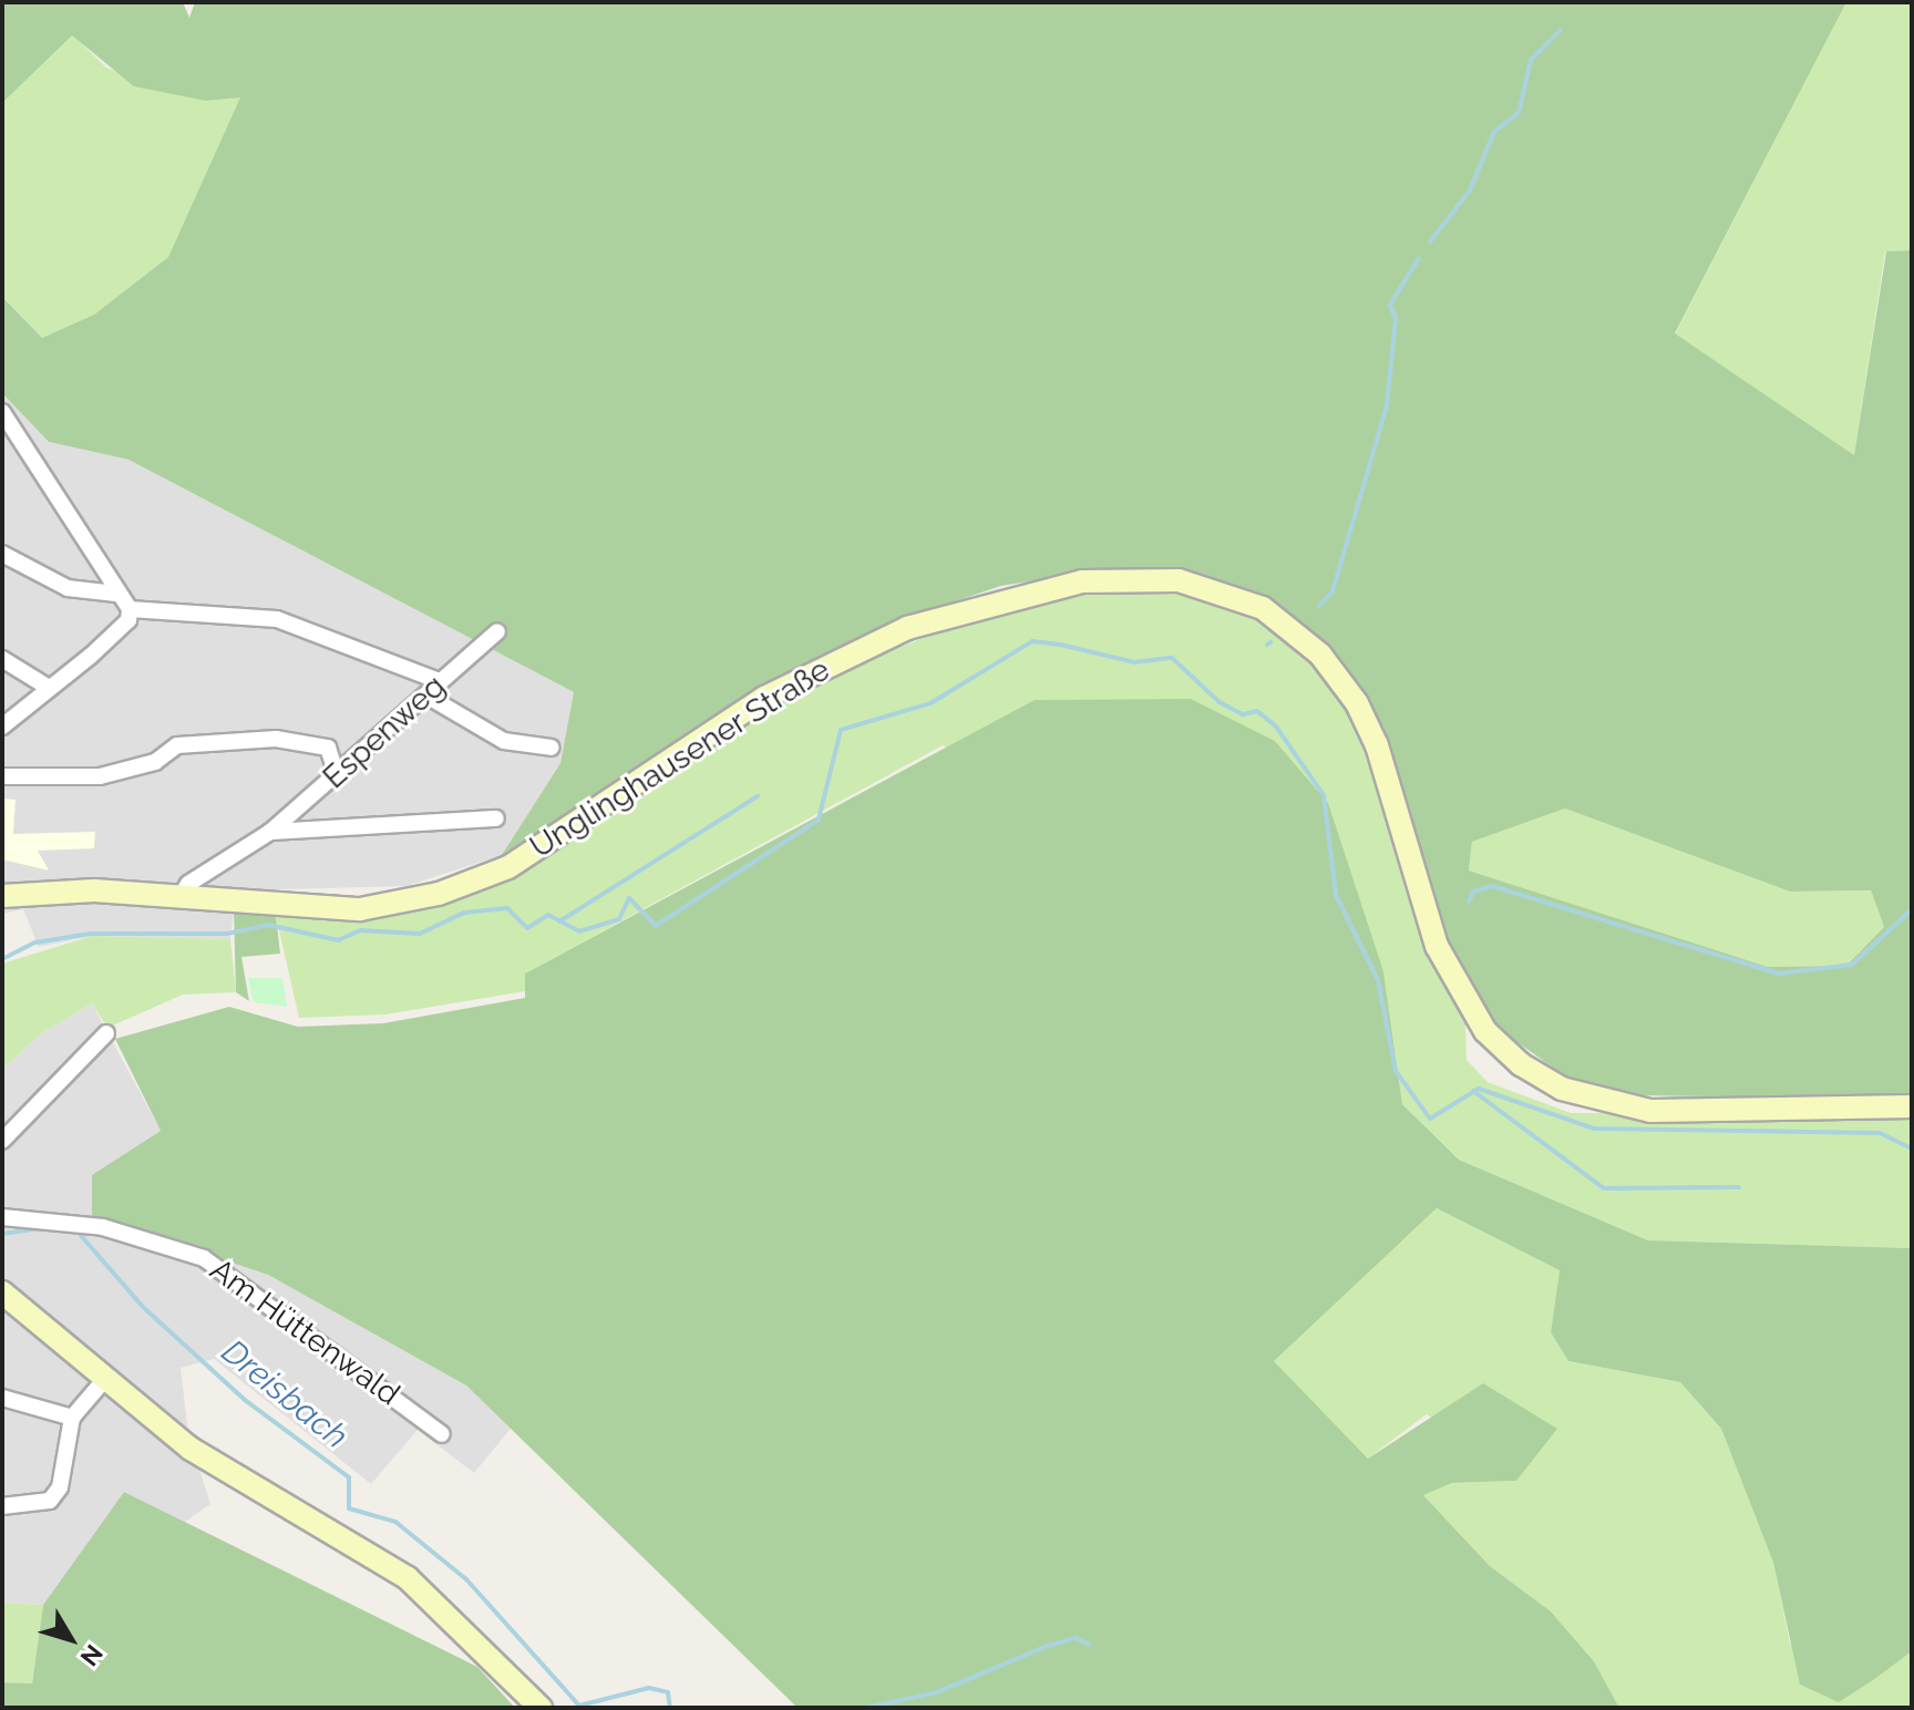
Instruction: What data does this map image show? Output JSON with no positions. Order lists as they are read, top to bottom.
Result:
{
  "streets": {
    "main road": ["Unglinghausener Straße"],
    "street": ["Espenweg", "Am Hüttenwald"]
  },
  "crossings": [
    ["Espenweg", "Unglinghausener Straße"]
  ],
  "water": ["Dreisbach"],
  "north": "bottom right"
}
